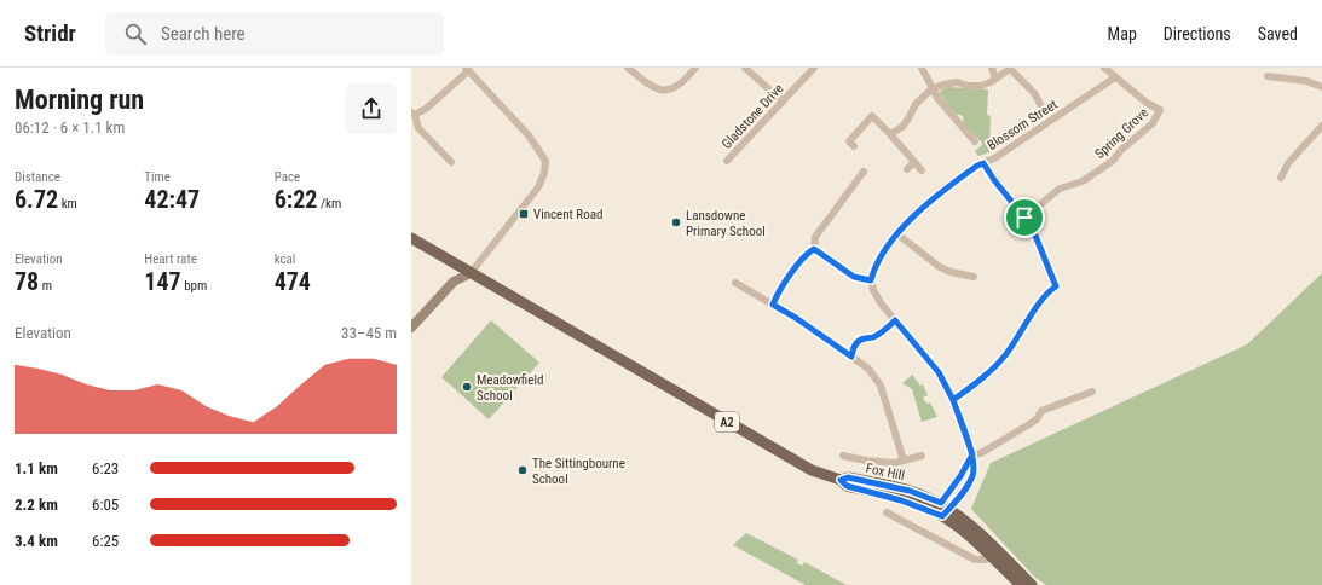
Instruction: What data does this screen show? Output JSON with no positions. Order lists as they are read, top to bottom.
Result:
{
  "streets": {
    "main road": ["A2", "Fox Hill"],
    "street": ["Gladstone Drive", "Blossom Street", "Spring Grove"]
  },
  "crossings": [
    ["Blossom Street", "Spring Grove"],
    ["A2", "Fox Hill"]
  ],
  "places": {
    "transit": ["Vincent Road"],
    "other": ["Lansdowne Primary School", "Meadowfield School", "The Sittingbourne School"]
  },
  "page": {
    "header": "Stridr",
    "search": "Search here",
    "nav": ["Map", "Directions", "Saved"],
    "heading": ["Morning run", "06:12 · 6 × 1.1 km"],
    "stats": [
      ["Distance", "6.72 km"],
      ["Time", "42:47"],
      ["Pace", "6:22 /km"],
      ["Elevation", "78 m"],
      ["Heart rate", "147 bpm"],
      ["kcal", "474"]
    ],
    "chart": ["Elevation", "33–45 m"],
    "list": [
      {
        "name": "1.1 km",
        "note": "6:23"
      },
      {
        "name": "2.2 km",
        "note": "6:05"
      },
      {
        "name": "3.4 km",
        "note": "6:25"
      }
    ]
  }
}
